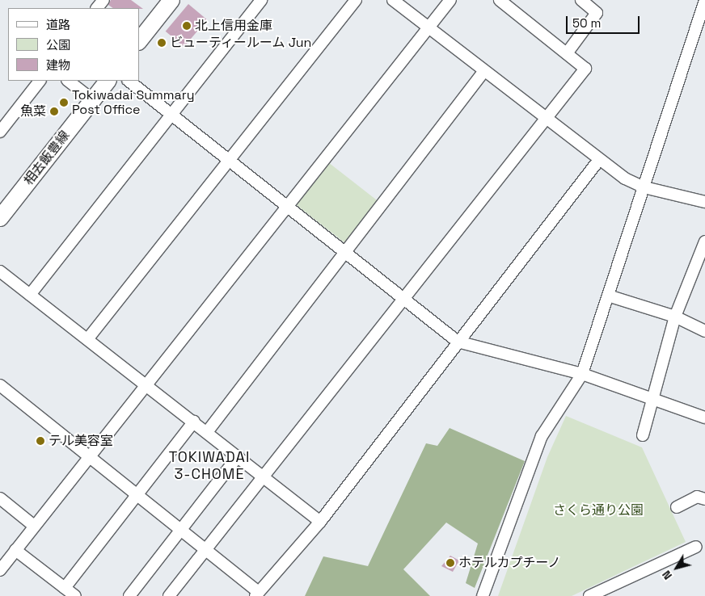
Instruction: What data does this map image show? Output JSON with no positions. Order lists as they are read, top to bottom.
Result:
{
  "streets": {
    "main road": ["相去飯豊線"]
  },
  "districts": ["TOKIWADAI 3-CHOME"],
  "parks": ["さくら通り公園"],
  "places": [
    "北上信用金庫",
    "ビューティールーム Jun",
    "Tokiwadai Summary Post Office",
    "魚菜",
    "テル美容室",
    "ホテルカプチーノ"
  ],
  "legend": ["道路", "公園", "建物"],
  "scale_bar": "50 m",
  "north": "bottom left"
}
